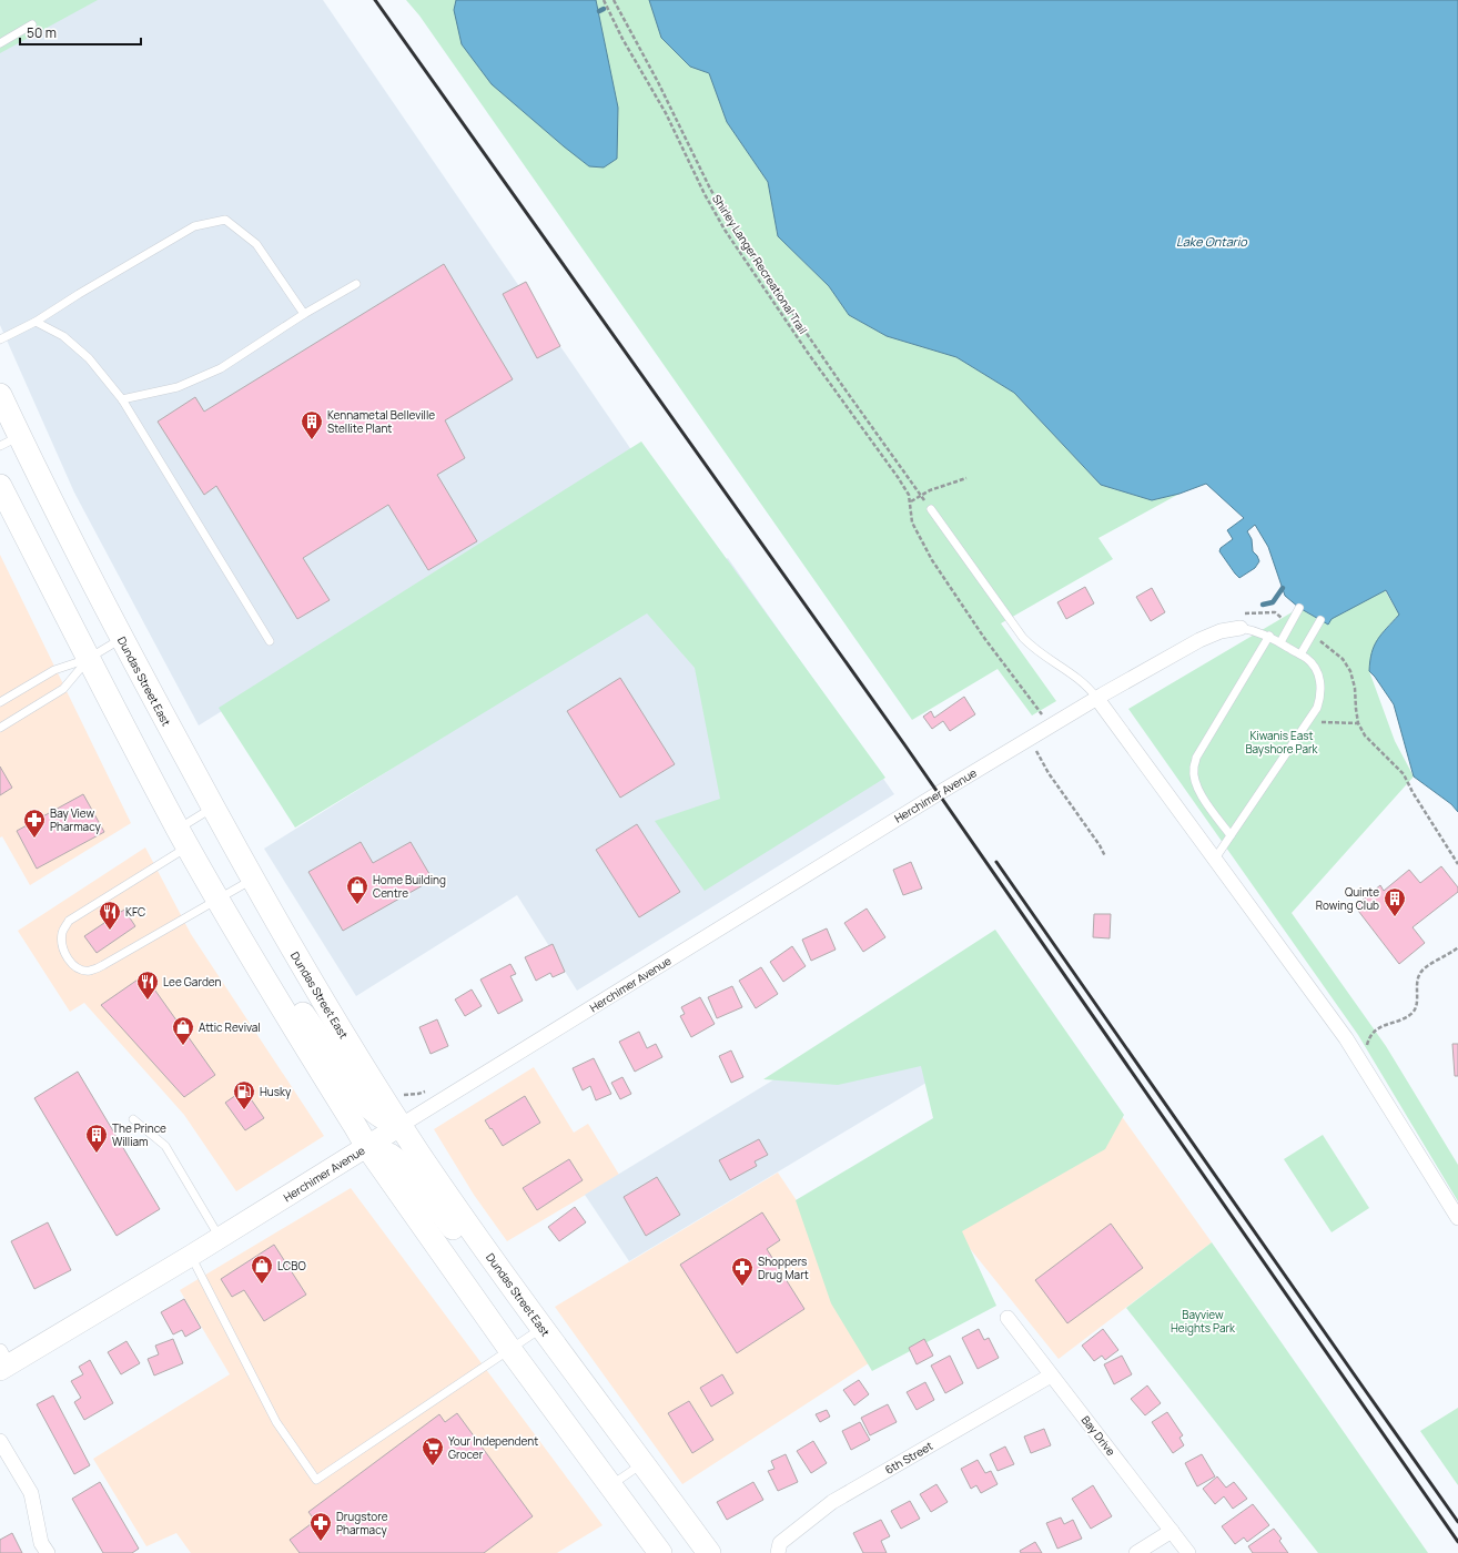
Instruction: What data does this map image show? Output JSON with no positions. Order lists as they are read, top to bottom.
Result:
{
  "streets": {
    "main road": ["Dundas Street East"],
    "street": ["Herchimer Avenue", "Bay Drive", "6th Street"],
    "path": ["Shirley Langer Recreational Trail"]
  },
  "crossings": [
    ["Dundas Street East", "Herchimer Avenue"],
    ["Bay Drive", "6th Street"]
  ],
  "water": ["Lake Ontario"],
  "parks": ["Kiwanis East Bayshore Park", "Bayview Heights Park"],
  "places": {
    "building": ["Kennametal Belleville Stellite Plant", "Quinte Rowing Club", "The Prince William"],
    "pharmacy": ["Bay View Pharmacy", "Shoppers Drug Mart", "Drugstore Pharmacy"],
    "shop": ["Home Building Centre", "Attic Revival", "LCBO"],
    "restaurant": ["KFC", "Lee Garden"],
    "fuel station": ["Husky"],
    "supermarket": ["Your Independent Grocer"]
  },
  "scale_bar": "50 m"
}
